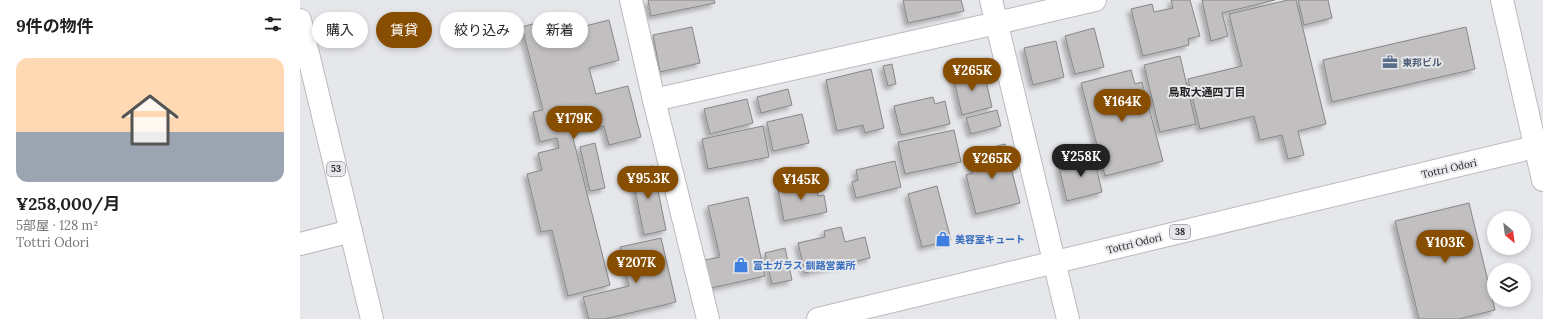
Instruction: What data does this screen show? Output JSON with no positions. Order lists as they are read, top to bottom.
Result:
{
  "streets": {
    "main road": ["Tottri Odori", "53", "38"]
  },
  "districts": ["鳥取大通四丁目"],
  "places": {
    "office": ["東邦ビル"],
    "shop": ["美容室キュート", "富士ガラス 釧路営業所"]
  },
  "north": "bottom right",
  "page": {
    "heading": "9件の物件",
    "chip": [
      "購入",
      "賃貸",
      "絞り込み",
      "新着"
    ],
    "list": [
      {
        "name": "¥258,000/月",
        "note": "5部屋 · 128 m² · Tottri Odori"
      }
    ],
    "price": [
      "¥265K",
      "¥164K",
      "¥179K",
      "¥258K",
      "¥265K",
      "¥95.3K",
      "¥145K",
      "¥103K",
      "¥207K"
    ]
  }
}
